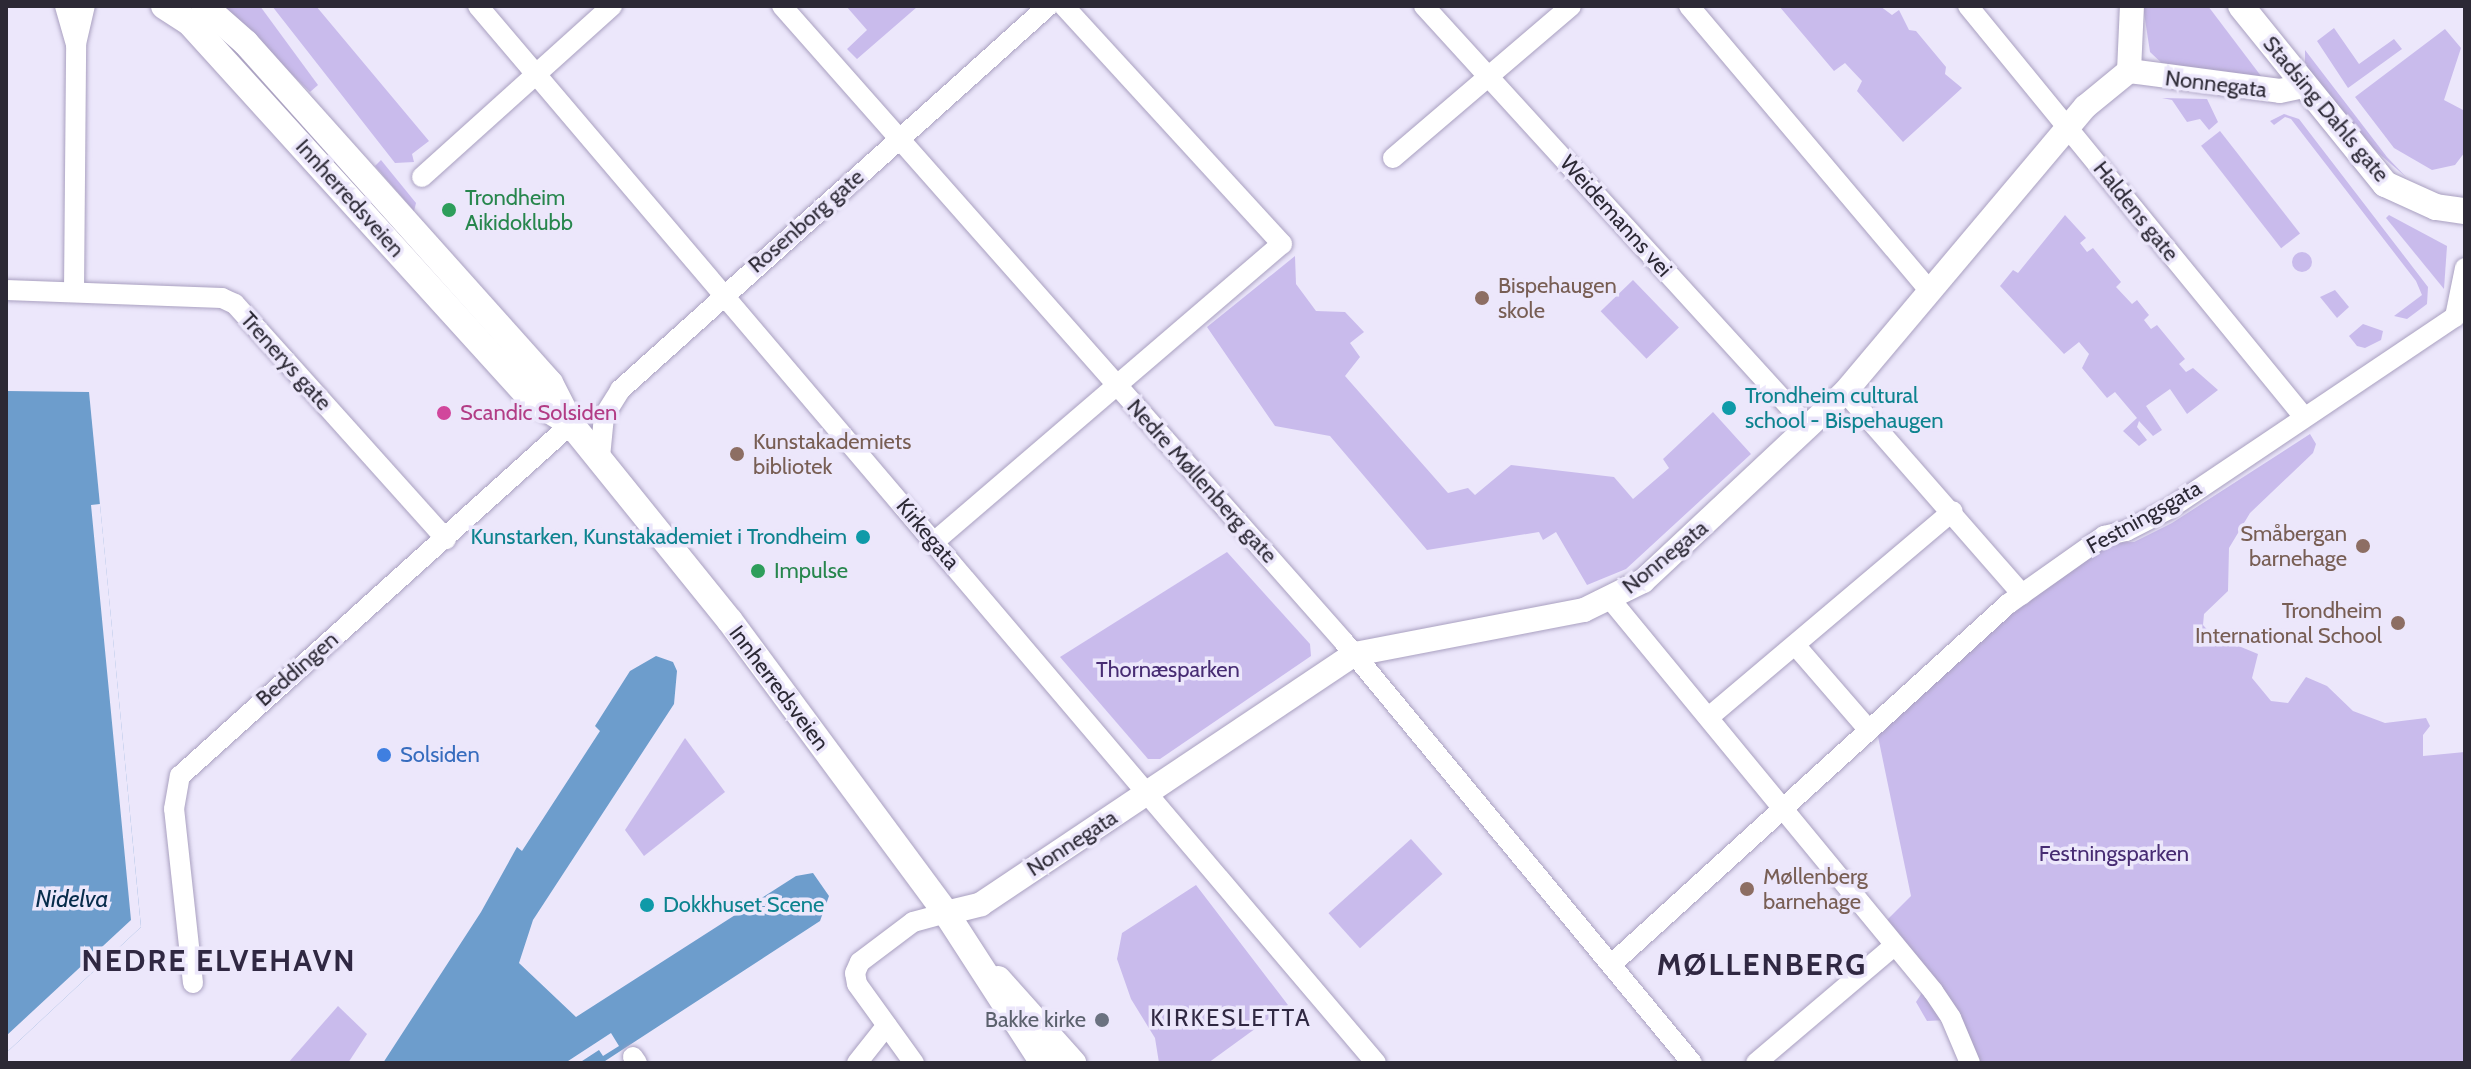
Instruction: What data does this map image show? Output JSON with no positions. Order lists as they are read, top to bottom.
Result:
{
  "streets": {
    "main road": ["Stadsing Dahls gate", "Innherredsveien"],
    "street": [
      "Nonnegata",
      "Haldens gate",
      "Weidemanns vei",
      "Rosenborg gate",
      "Trenerys gate",
      "Nedre Møllenberg gate",
      "Festningsgata",
      "Kirkegata",
      "Beddingen"
    ]
  },
  "crossings": [
    ["Nonnegata", "Stadsing Dahls gate"],
    ["Nonnegata", "Innherredsveien"],
    ["Nonnegata", "Haldens gate"],
    ["Nonnegata", "Weidemanns vei"],
    ["Nonnegata", "Nedre Møllenberg gate"],
    ["Nonnegata", "Kirkegata"],
    ["Innherredsveien", "Rosenborg gate"],
    ["Innherredsveien", "Beddingen"],
    ["Haldens gate", "Festningsgata"],
    ["Rosenborg gate", "Nedre Møllenberg gate"],
    ["Rosenborg gate", "Kirkegata"],
    ["Trenerys gate", "Beddingen"],
    ["Nedre Møllenberg gate", "Festningsgata"]
  ],
  "districts": ["NEDRE ELVEHAVN", "MØLLENBERG", "KIRKESLETTA"],
  "water": ["Nidelva"],
  "parks": ["Thornæsparken", "Festningsparken"],
  "places": [
    "Trondheim Aikidoklubb",
    "Bispehaugen skole",
    "Trondheim cultural school - Bispehaugen",
    "Scandic Solsiden",
    "Kunstakademiets bibliotek",
    "Kunstarken, Kunstakademiet i Trondheim",
    "Småbergan barnehage",
    "Impulse",
    "Trondheim International School",
    "Solsiden",
    "Møllenberg barnehage",
    "Dokkhuset Scene",
    "Bakke kirke"
  ]
}
